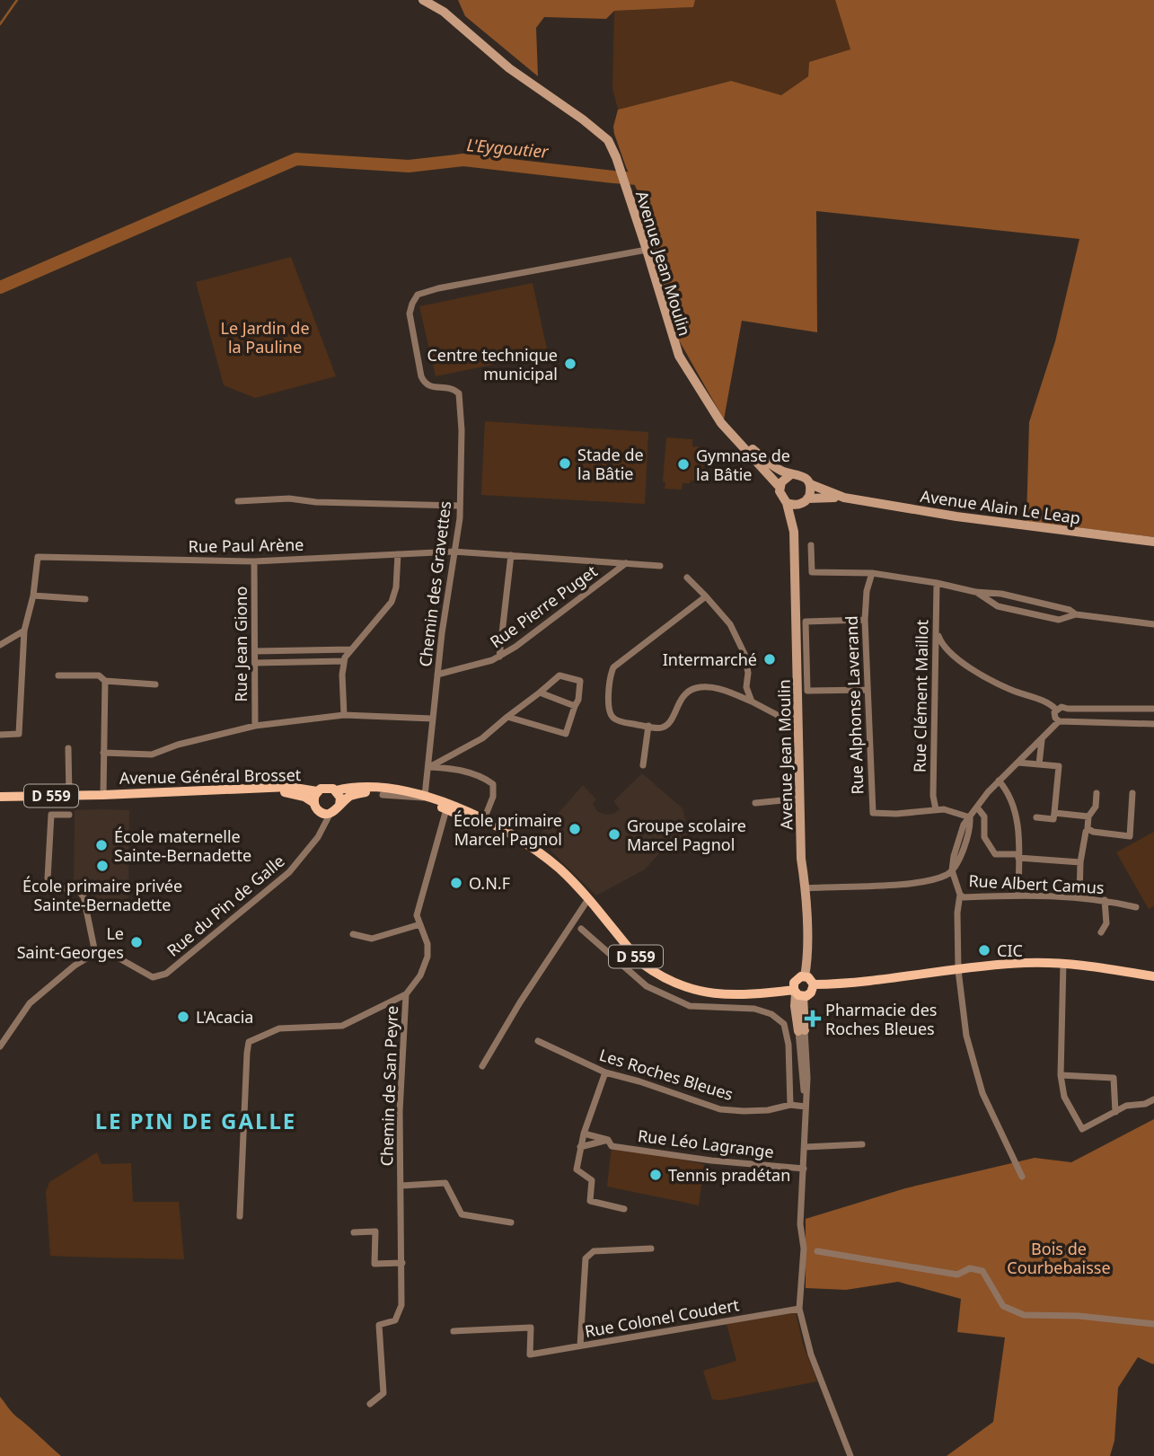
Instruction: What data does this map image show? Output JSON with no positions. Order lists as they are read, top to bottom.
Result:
{
  "streets": {
    "main road": ["Avenue Général Brosset", "D 559"],
    "street": [
      "Avenue Jean Moulin",
      "Avenue Alain Le Leap",
      "Rue Paul Arène",
      "Chemin des Gravettes",
      "Rue Pierre Puget",
      "Rue Jean Giono",
      "Rue Clément Maillot",
      "Rue Alphonse Laverand",
      "Rue Albert Camus",
      "Rue du Pin de Galle",
      "Les Roches Bleues",
      "Chemin de San Peyre",
      "Rue Léo Lagrange",
      "Rue Colonel Coudert"
    ]
  },
  "crossings": [
    ["Avenue Jean Moulin", "Avenue Alain Le Leap"],
    ["Avenue Jean Moulin", "Chemin des Gravettes"],
    ["Avenue Jean Moulin", "D 559"],
    ["Rue Paul Arène", "Chemin des Gravettes"],
    ["Rue Paul Arène", "Rue Pierre Puget"],
    ["Rue Paul Arène", "Rue Jean Giono"],
    ["Chemin des Gravettes", "Rue Pierre Puget"],
    ["Chemin des Gravettes", "D 559"],
    ["Rue Clément Maillot", "Rue Alphonse Laverand"],
    ["Avenue Général Brosset", "D 559"],
    ["Avenue Général Brosset", "Rue du Pin de Galle"],
    ["D 559", "Rue du Pin de Galle"],
    ["D 559", "Chemin de San Peyre"]
  ],
  "districts": ["LE PIN DE GALLE"],
  "water": ["L'Eygoutier"],
  "parks": ["Le Jardin de la Pauline", "Bois de Courbebaisse"],
  "places": {
    "other": [
      "Centre technique municipal",
      "Stade de la Bâtie",
      "Gymnase de la Bâtie",
      "Intermarché",
      "École primaire Marcel Pagnol",
      "Groupe scolaire Marcel Pagnol",
      "École maternelle Sainte-Bernadette",
      "École primaire privée Sainte-Bernadette",
      "O.N.F",
      "Le Saint-Georges",
      "CIC",
      "L'Acacia",
      "Tennis pradétan"
    ],
    "health": ["Pharmacie des Roches Bleues"]
  }
}
